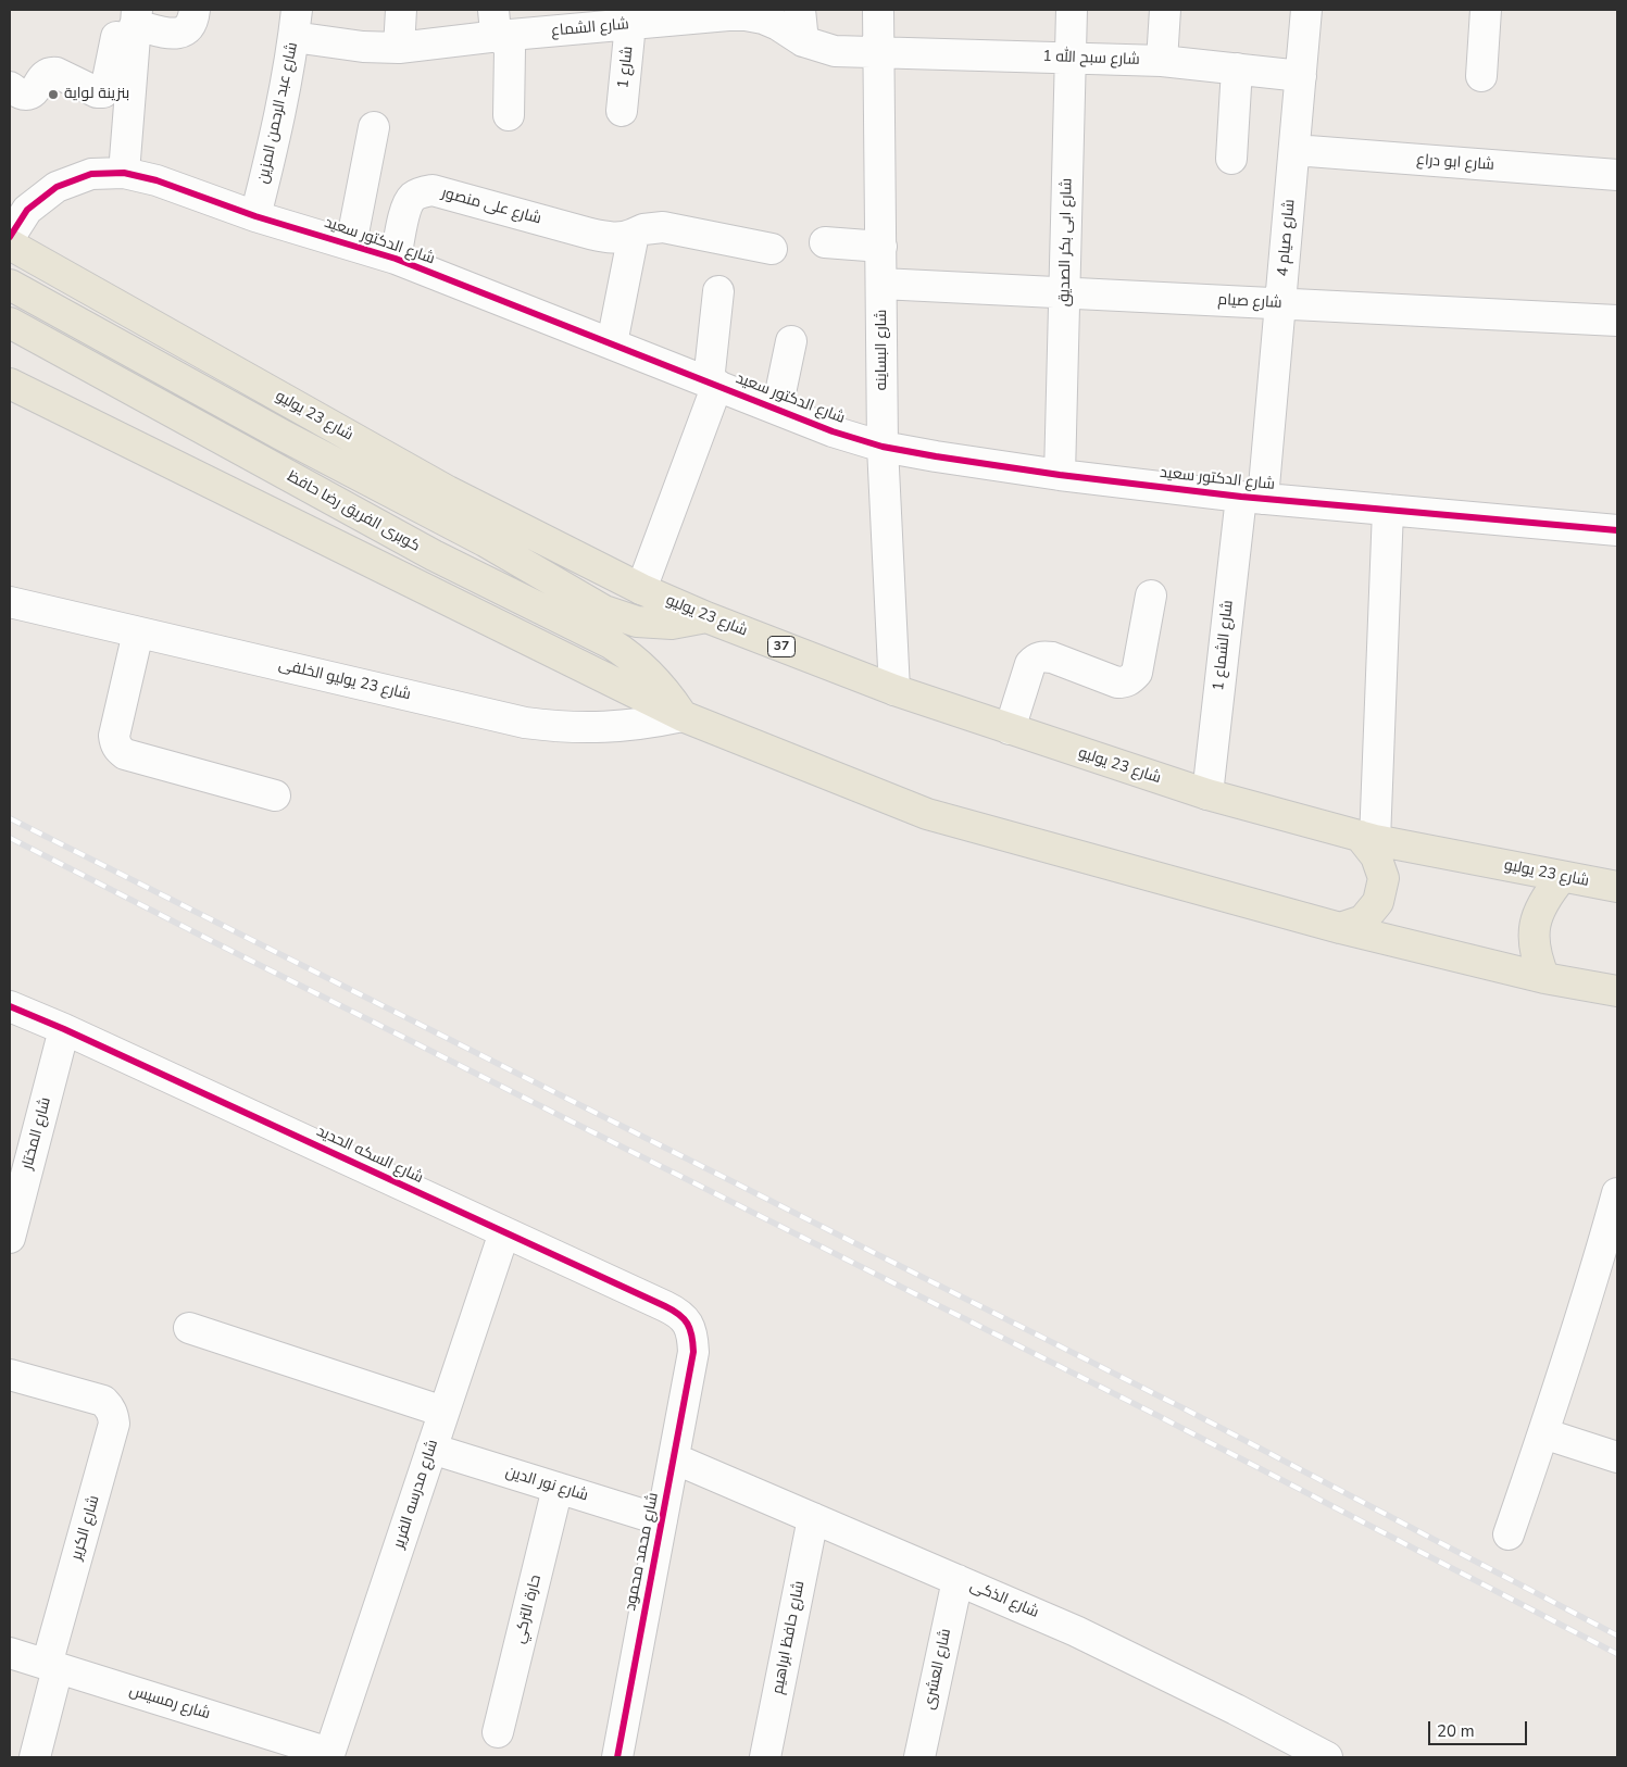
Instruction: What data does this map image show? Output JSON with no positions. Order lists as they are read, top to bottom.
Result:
{
  "streets": {
    "main road": ["شارع 23 يوليو", "كوبرى الفريق رضا حافظ", "37"],
    "street": [
      "شارع الشماع",
      "شارع سبح الله 1",
      "شارع 1",
      "شارع عبد الرحمن المزين",
      "شارع ابو دراع",
      "شارع على منصور",
      "شارع صيام 4",
      "شارع الدكتور سعيد",
      "شارع ابى بكر الصديق",
      "شارع صيام",
      "شارع البساينه",
      "شارع الشماع 1",
      "شارع 23 يوليو الخلفى",
      "شارع المختار",
      "شارع السكه الحديد",
      "شارع نور الدين",
      "شارع مدرسه الفرير",
      "شارع الكرير",
      "شارع محمد محمود",
      "شارع الذكى",
      "حارة التركي",
      "شارع حافظ ابراهيم",
      "شارع العشرى",
      "شارع رمسيس"
    ]
  },
  "crossings": [
    ["شارع الشماع", "شارع سبح الله 1"],
    ["شارع الشماع", "شارع 1"],
    ["شارع الشماع", "شارع عبد الرحمن المزين"],
    ["شارع الشماع", "شارع البساينه"],
    ["شارع سبح الله 1", "شارع صيام 4"],
    ["شارع سبح الله 1", "شارع ابى بكر الصديق"],
    ["شارع سبح الله 1", "شارع البساينه"],
    ["شارع عبد الرحمن المزين", "شارع الدكتور سعيد"],
    ["شارع ابو دراع", "شارع صيام 4"],
    ["شارع على منصور", "شارع الدكتور سعيد"],
    ["شارع صيام 4", "شارع الدكتور سعيد"],
    ["شارع صيام 4", "شارع صيام"],
    ["شارع صيام 4", "شارع الشماع 1"],
    ["شارع الدكتور سعيد", "شارع ابى بكر الصديق"],
    ["شارع الدكتور سعيد", "شارع البساينه"],
    ["شارع الدكتور سعيد", "شارع الشماع 1"],
    ["شارع ابى بكر الصديق", "شارع صيام"],
    ["شارع صيام", "شارع البساينه"],
    ["شارع البساينه", "شارع 23 يوليو"],
    ["شارع 23 يوليو", "شارع الشماع 1"],
    ["كوبرى الفريق رضا حافظ", "شارع 23 يوليو الخلفى"],
    ["شارع المختار", "شارع السكه الحديد"],
    ["شارع السكه الحديد", "شارع مدرسه الفرير"],
    ["شارع السكه الحديد", "شارع محمد محمود"],
    ["شارع نور الدين", "شارع مدرسه الفرير"],
    ["شارع نور الدين", "شارع محمد محمود"],
    ["شارع نور الدين", "حارة التركي"],
    ["شارع مدرسه الفرير", "شارع رمسيس"],
    ["شارع الكرير", "شارع رمسيس"],
    ["شارع محمد محمود", "شارع الذكى"],
    ["شارع الذكى", "شارع حافظ ابراهيم"],
    ["شارع الذكى", "شارع العشرى"]
  ],
  "places": ["بنزينة لواية"],
  "scale_bar": "20 m"
}
